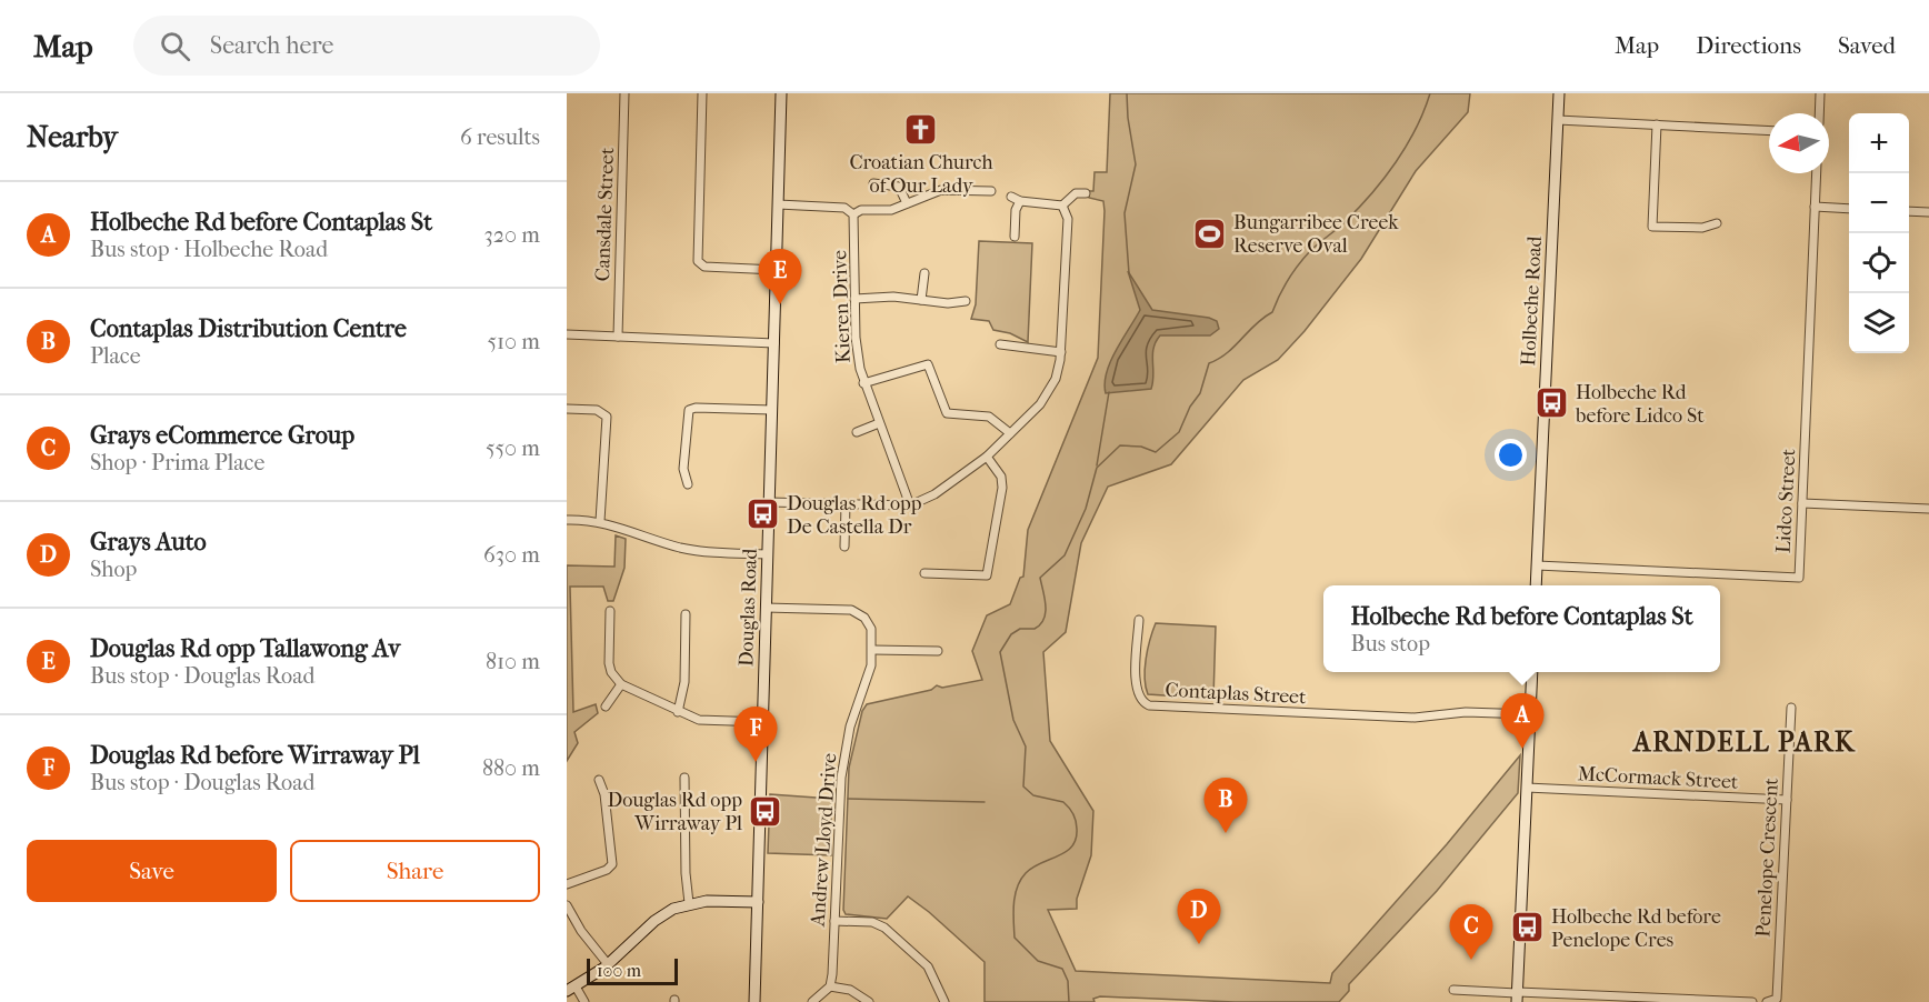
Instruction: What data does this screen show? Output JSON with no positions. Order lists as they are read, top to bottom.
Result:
{
  "streets": {
    "street": [
      "Cansdale Street",
      "Holbeche Road",
      "Kieren Drive",
      "Lidco Street",
      "Douglas Road",
      "Contaplas Street",
      "McCormack Street",
      "Andrew Lloyd Drive",
      "Penelope Crescent"
    ]
  },
  "crossings": [
    ["Holbeche Road", "Lidco Street"],
    ["Douglas Road", "Andrew Lloyd Drive"],
    ["McCormack Street", "Penelope Crescent"]
  ],
  "districts": ["ARNDELL PARK"],
  "places": {
    "church": ["Croatian Church of Our Lady"],
    "sports": ["Bungarribee Creek Reserve Oval"],
    "bus stop": [
      "Holbeche Rd before Lidco St",
      "Douglas Rd opp De Castella Dr",
      "Douglas Rd opp Wirraway Pl",
      "Holbeche Rd before Penelope Cres"
    ]
  },
  "scale_bar": "100 m",
  "north": "left",
  "page": {
    "header": "Map",
    "search": "Search here",
    "nav": ["Map", "Directions", "Saved"],
    "heading": ["Nearby", "6 results"],
    "map_buttons": ["+", "−"],
    "list": [
      {
        "mark": "A",
        "name": "Holbeche Rd before Contaplas St",
        "note": "Bus stop · Holbeche Road",
        "value": "320 m"
      },
      {
        "mark": "B",
        "name": "Contaplas Distribution Centre",
        "note": "Place",
        "value": "510 m"
      },
      {
        "mark": "C",
        "name": "Grays eCommerce Group",
        "note": "Shop · Prima Place",
        "value": "550 m"
      },
      {
        "mark": "D",
        "name": "Grays Auto",
        "note": "Shop",
        "value": "630 m"
      },
      {
        "mark": "E",
        "name": "Douglas Rd opp Tallawong Av",
        "note": "Bus stop · Douglas Road",
        "value": "810 m"
      },
      {
        "mark": "F",
        "name": "Douglas Rd before Wirraway Pl",
        "note": "Bus stop · Douglas Road",
        "value": "880 m"
      }
    ],
    "pins": [
      "E",
      "A",
      "F",
      "B",
      "D",
      "C"
    ],
    "popup": ["Holbeche Rd before Contaplas St", "Bus stop"],
    "buttons": ["Save", "Share"],
    "scale": "100 m"
  }
}
